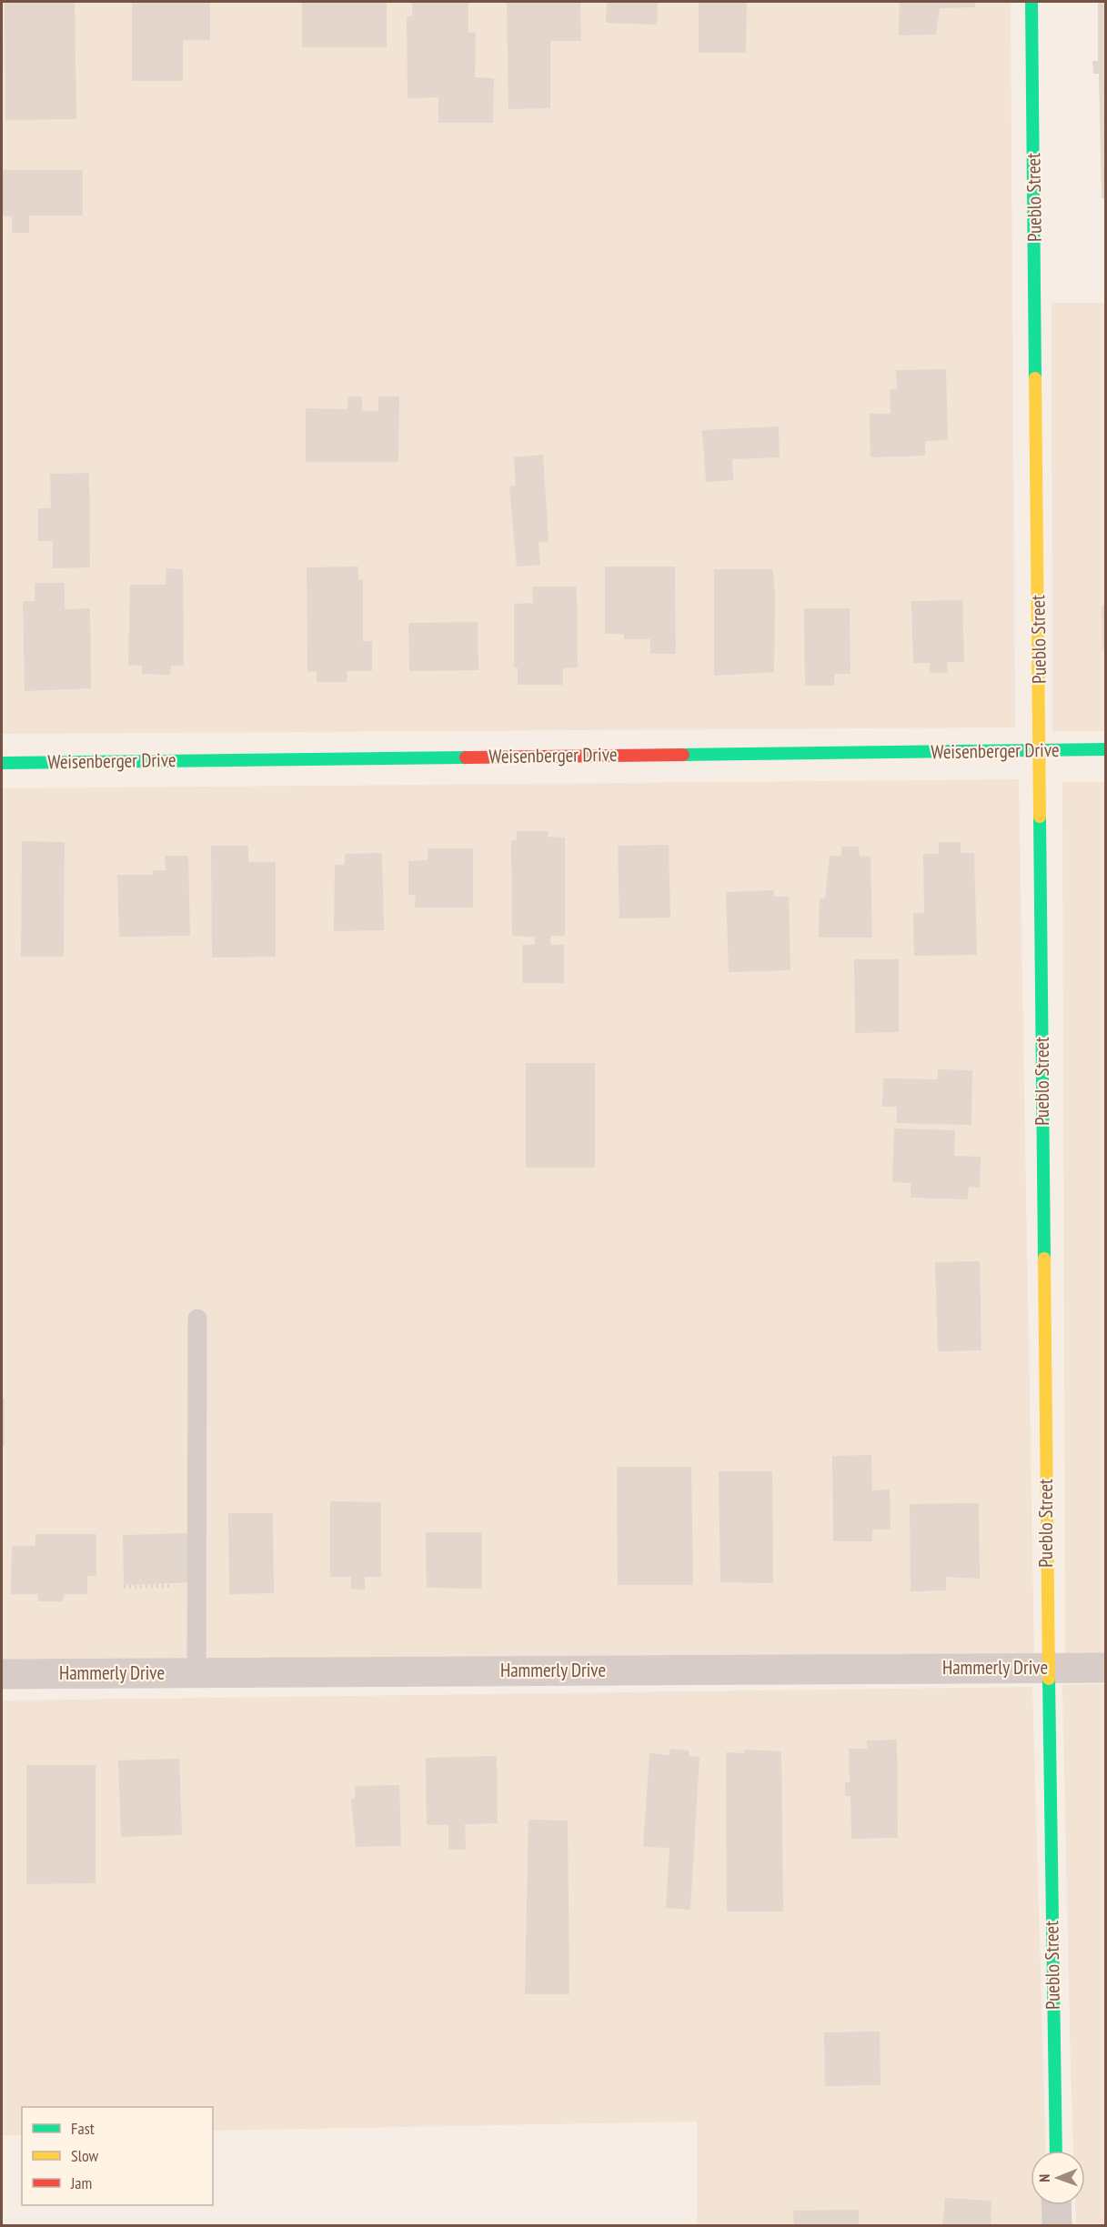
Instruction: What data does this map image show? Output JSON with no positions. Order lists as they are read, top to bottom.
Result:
{
  "streets": {
    "street": ["Pueblo Street", "Weisenberger Drive", "Hammerly Drive"]
  },
  "crossings": [
    ["Pueblo Street", "Weisenberger Drive"],
    ["Pueblo Street", "Hammerly Drive"]
  ],
  "legend": ["Fast", "Slow", "Jam"],
  "north": "left"
}
